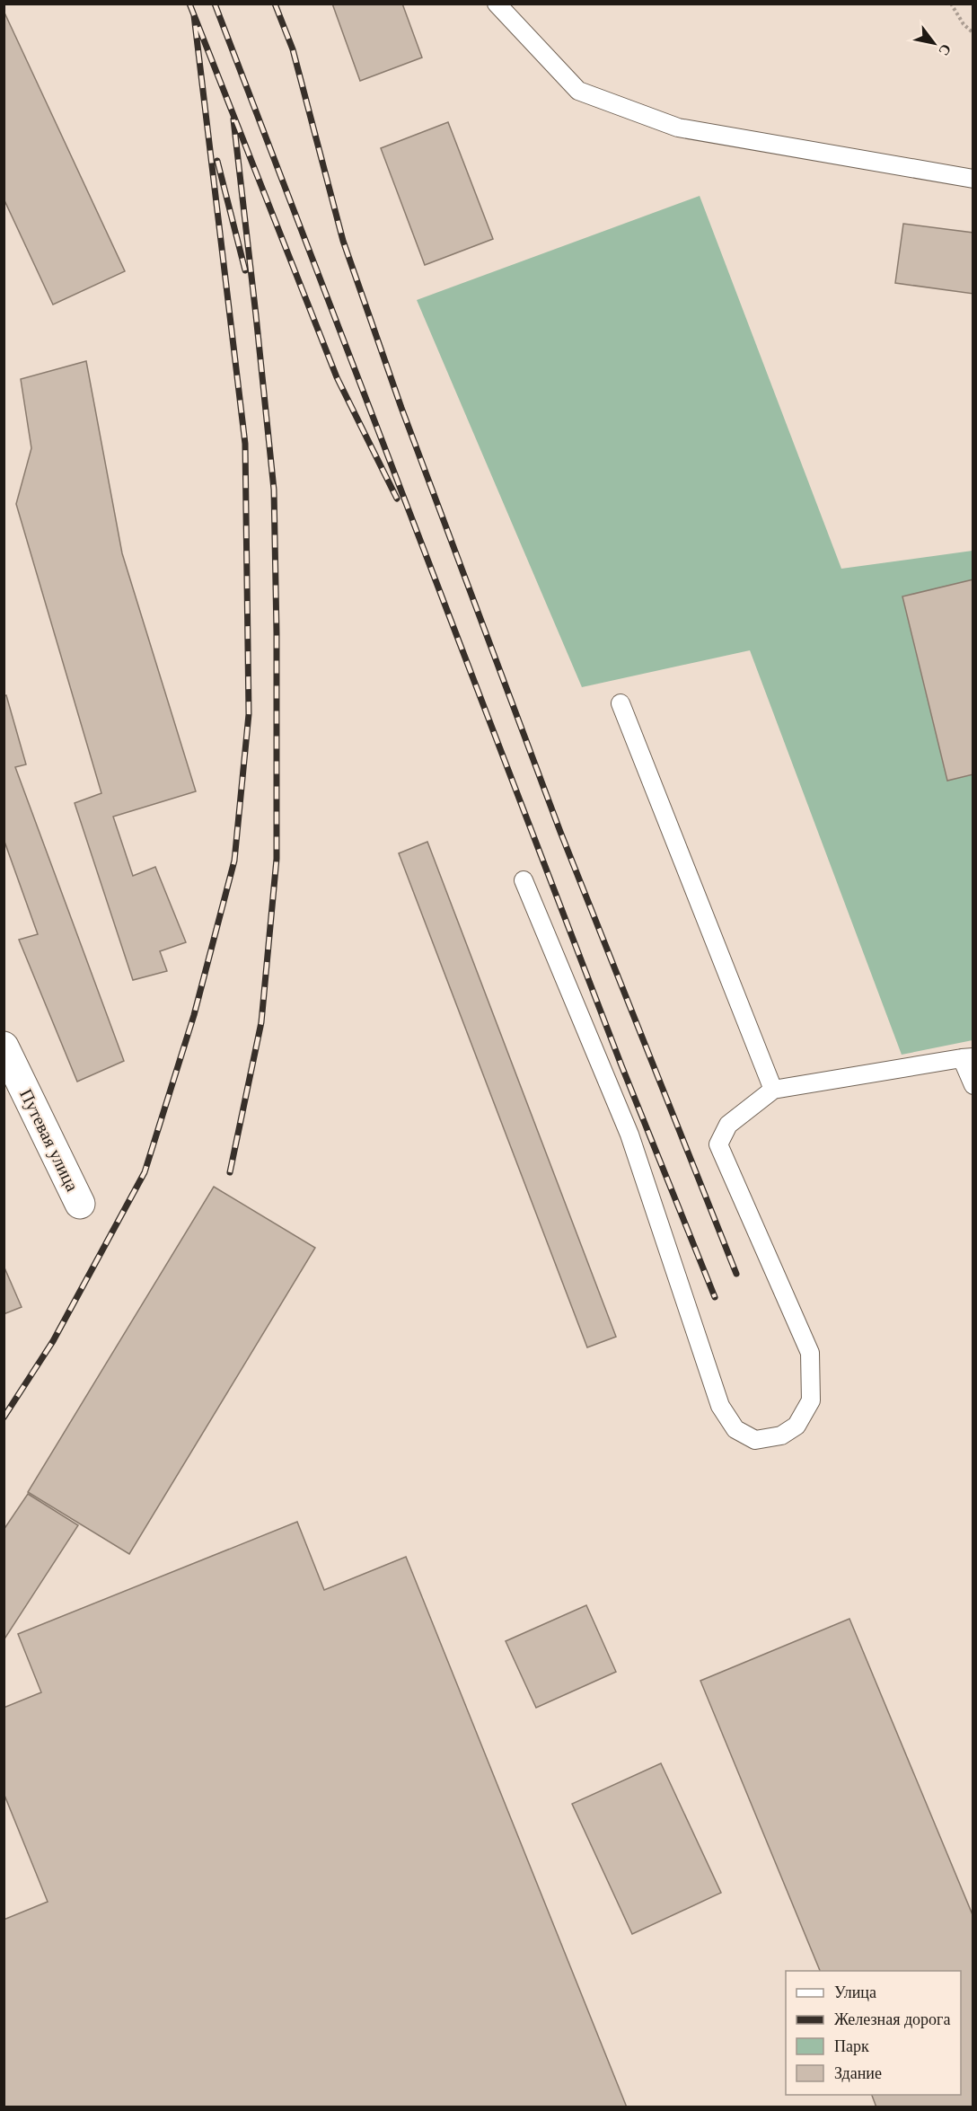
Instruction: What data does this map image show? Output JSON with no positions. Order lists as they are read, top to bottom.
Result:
{
  "streets": {
    "street": ["Путевая улица"]
  },
  "legend": [
    "Улица",
    "Железная дорога",
    "Парк",
    "Здание"
  ],
  "north": "bottom right"
}
